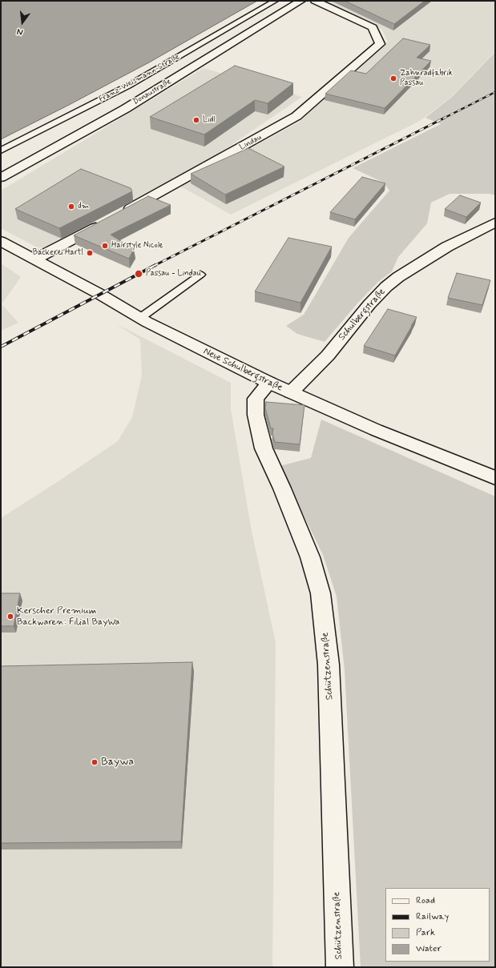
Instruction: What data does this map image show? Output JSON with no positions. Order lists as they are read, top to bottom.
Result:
{
  "streets": {
    "street": [
      "Donaustraße",
      "Lindau",
      "Schulbergstraße",
      "Neue Schulbergstraße",
      "Schützenstraße"
    ],
    "lane": ["Franz-Weismann-Straße"]
  },
  "crossings": [
    ["Schulbergstraße", "Neue Schulbergstraße"],
    ["Neue Schulbergstraße", "Schützenstraße"]
  ],
  "places": [
    "Zahnradfabrik Passau",
    "Lidl",
    "dm",
    "Hairstyle Nicole",
    "Bäckerei Hartl",
    "Passau - Lindau",
    "Kerscher Premium Backwaren: Filial BayWa",
    "Baywa"
  ],
  "legend": [
    "Road",
    "Railway",
    "Park",
    "Water"
  ],
  "north": "bottom"
}
